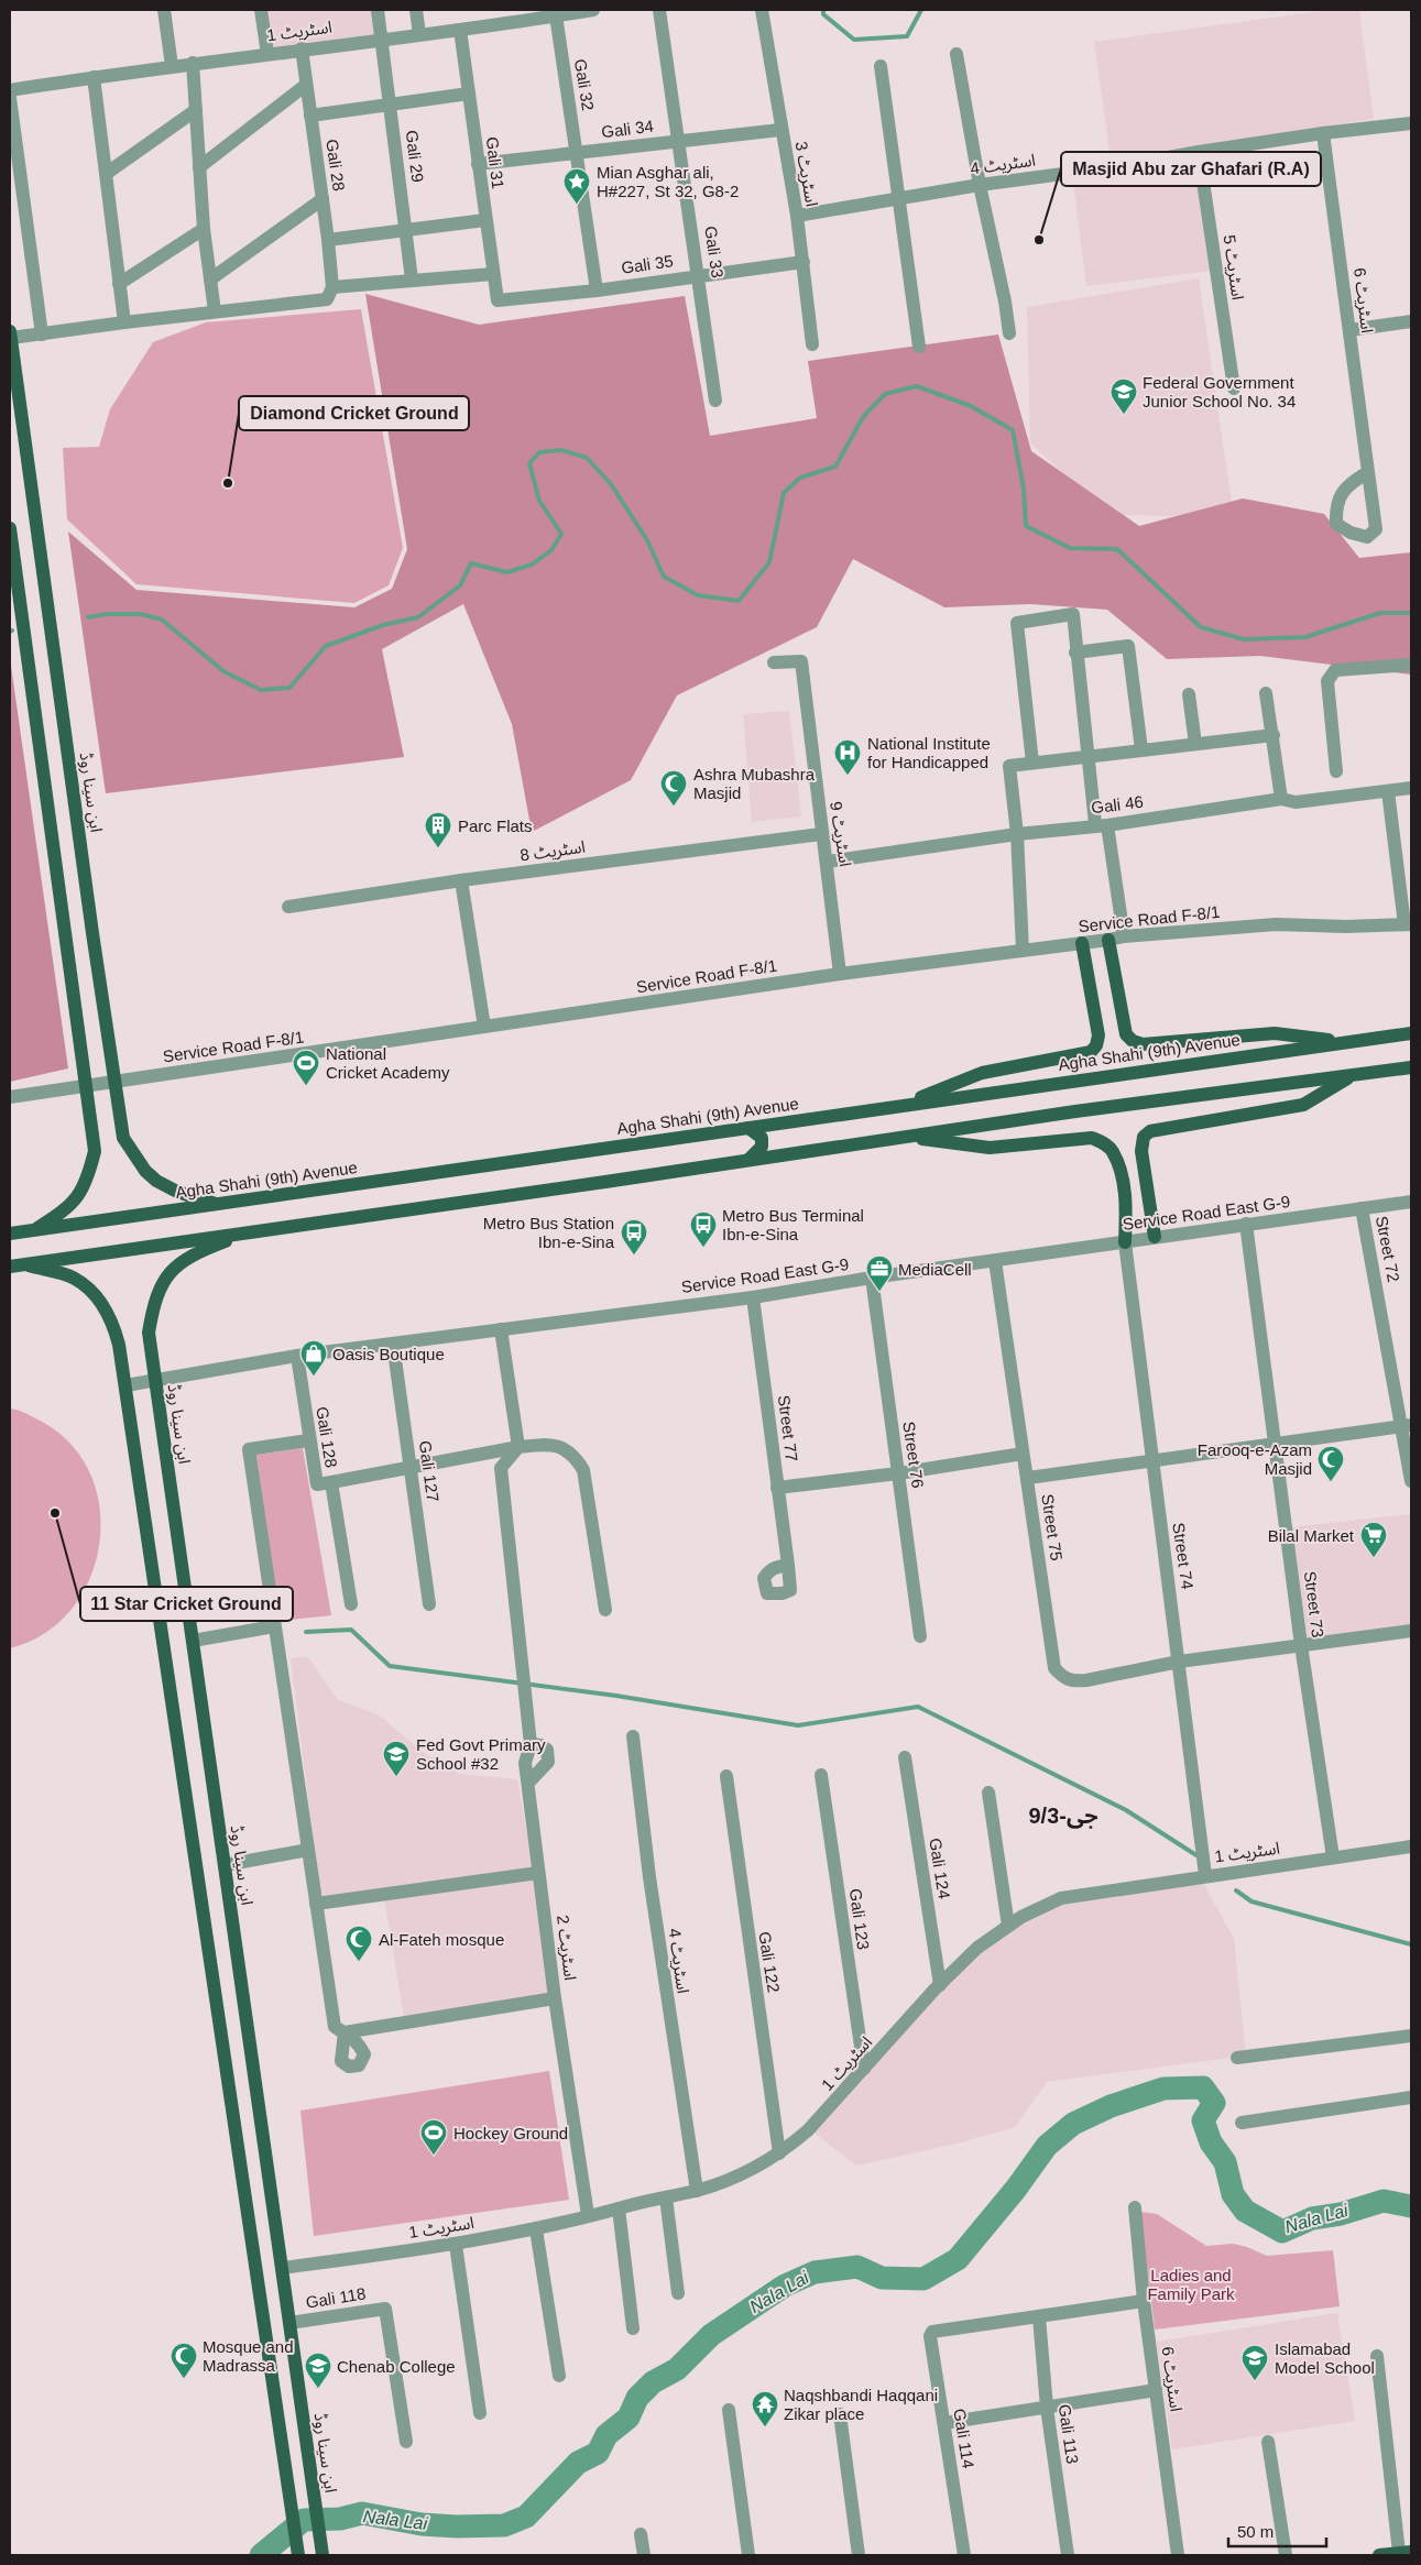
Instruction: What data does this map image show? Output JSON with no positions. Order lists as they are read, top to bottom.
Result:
{
  "streets": {
    "main road": ["ابن سینا روڈ", "Agha Shahi (9th) Avenue"],
    "street": [
      "اسٹریٹ 1",
      "Gali 32",
      "Gali 34",
      "Gali 29",
      "Gali 31",
      "اسٹریٹ 4",
      "Gali 28",
      "اسٹریٹ 3",
      "Gali 33",
      "Gali 35",
      "اسٹریٹ 5",
      "اسٹریٹ 6",
      "Gali 46",
      "اسٹریٹ 9",
      "اسٹریٹ 8",
      "Service Road F-8/1",
      "Service Road East G-9",
      "Street 72",
      "Street 77",
      "Gali 128",
      "Street 76",
      "Gali 127",
      "Street 75",
      "Street 74",
      "Street 73",
      "Gali 124",
      "Gali 123",
      "اسٹریٹ 2",
      "Gali 122",
      "Gali 118",
      "Gali 113",
      "Gali 114"
    ]
  },
  "crossings": [
    ["اسٹریٹ 1", "Gali 32"],
    ["اسٹریٹ 1", "Gali 29"],
    ["اسٹریٹ 1", "Gali 31"],
    ["اسٹریٹ 1", "اسٹریٹ 4"],
    ["اسٹریٹ 1", "Gali 28"],
    ["اسٹریٹ 1", "ابن سینا روڈ"],
    ["اسٹریٹ 1", "Street 74"],
    ["اسٹریٹ 1", "Street 73"],
    ["اسٹریٹ 1", "Gali 124"],
    ["اسٹریٹ 1", "Gali 123"],
    ["اسٹریٹ 1", "اسٹریٹ 2"],
    ["اسٹریٹ 1", "Gali 122"],
    ["Gali 32", "Gali 34"],
    ["Gali 32", "Gali 35"],
    ["Gali 34", "Gali 31"],
    ["Gali 34", "اسٹریٹ 3"],
    ["Gali 34", "Gali 33"],
    ["Gali 31", "Gali 35"],
    ["اسٹریٹ 4", "اسٹریٹ 3"],
    ["اسٹریٹ 4", "اسٹریٹ 5"],
    ["اسٹریٹ 4", "اسٹریٹ 6"],
    ["اسٹریٹ 3", "Gali 35"],
    ["Gali 33", "Gali 35"],
    ["ابن سینا روڈ", "Service Road F-8/1"],
    ["ابن سینا روڈ", "Agha Shahi (9th) Avenue"],
    ["ابن سینا روڈ", "Service Road East G-9"],
    ["ابن سینا روڈ", "Gali 118"],
    ["Gali 46", "اسٹریٹ 9"],
    ["اسٹریٹ 9", "اسٹریٹ 8"],
    ["اسٹریٹ 9", "Service Road F-8/1"],
    ["Service Road East G-9", "Street 72"],
    ["Service Road East G-9", "Street 77"],
    ["Service Road East G-9", "Gali 128"],
    ["Service Road East G-9", "Street 76"],
    ["Service Road East G-9", "Gali 127"],
    ["Service Road East G-9", "Street 75"],
    ["Service Road East G-9", "Street 74"],
    ["Service Road East G-9", "Street 73"],
    ["Street 75", "Street 74"],
    ["Street 75", "Street 73"],
    ["Gali 113", "Gali 114"]
  ],
  "districts": ["جی-9/3"],
  "water": ["Nala Lai"],
  "parks": ["Ladies and Family Park"],
  "places": {
    "place": ["Mian Asghar ali, H#227, St 32, G8-2"],
    "other": ["Masjid Abu zar Ghafari (R.A)", "Diamond Cricket Ground", "11 Star Cricket Ground"],
    "school or university": [
      "Federal Government Junior School No. 34",
      "Fed Govt Primary School #32",
      "Islamabad Model School",
      "Chenab College"
    ],
    "hospital": ["National Institute for Handicapped"],
    "mosque": [
      "Ashra Mubashra Masjid",
      "Farooq-e-Azam Masjid",
      "Al-Fateh mosque",
      "Mosque and Madrassa"
    ],
    "building": ["Parc Flats"],
    "sports": ["National Cricket Academy", "Hockey Ground"],
    "bus stop": ["Metro Bus Terminal Ibn-e-Sina", "Metro Bus Station Ibn-e-Sina"],
    "office": ["MediaCell"],
    "shop": ["Oasis Boutique"],
    "supermarket": ["Bilal Market"],
    "temple": ["Naqshbandi Haqqani Zikar place"]
  },
  "scale_bar": "50 m"
}
